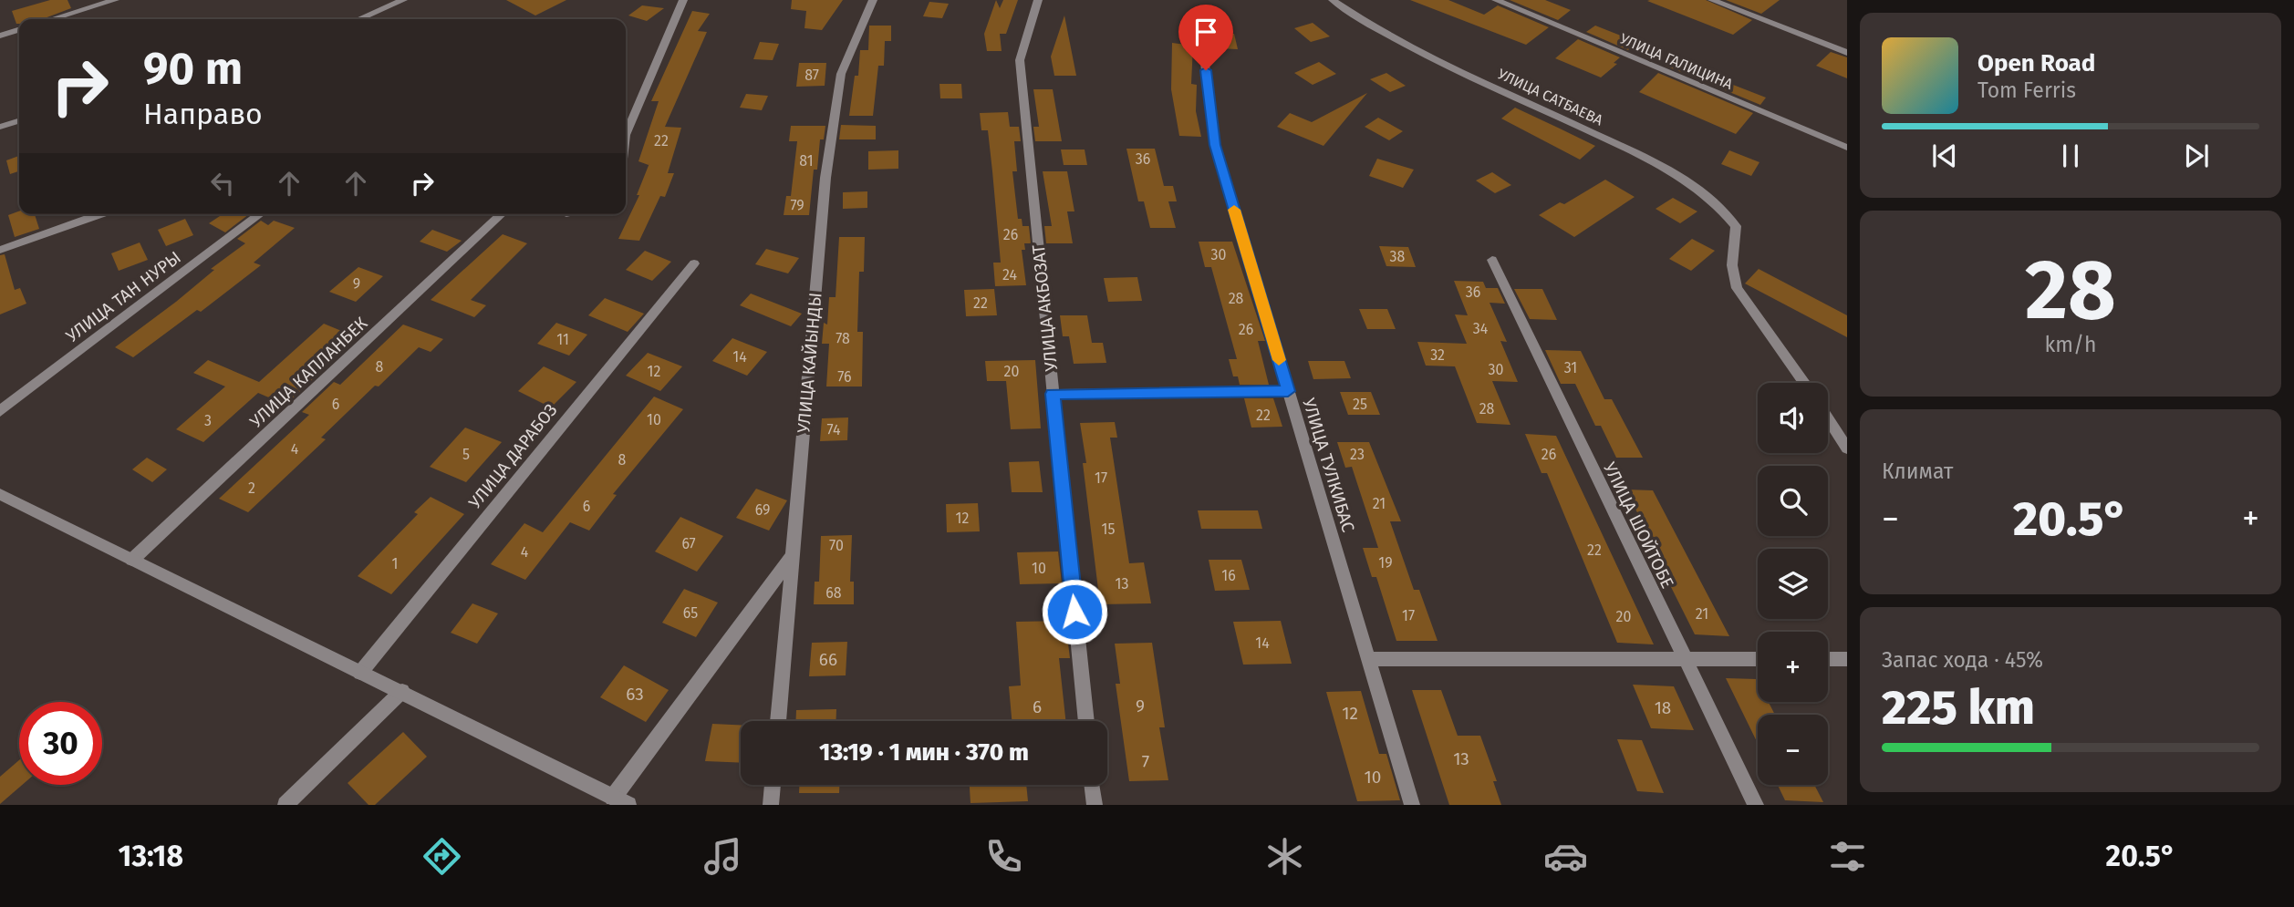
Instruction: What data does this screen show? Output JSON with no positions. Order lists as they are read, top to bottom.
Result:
{
  "streets": {
    "street": [
      "УЛИЦА ГАЛИЦИНА",
      "УЛИЦА САТБАЕВА",
      "УЛИЦА ТАН НУРЫ",
      "УЛИЦА АКБОЗАТ",
      "УЛИЦА КАЙЫНДЫ",
      "УЛИЦА КАПЛАНБЕК",
      "УЛИЦА ДАРАБОЗ",
      "УЛИЦА ТУЛКИБАС",
      "УЛИЦА ШОЙТОБЕ"
    ]
  },
  "house_numbers": [
    "87",
    "22",
    "36",
    "81",
    "79",
    "26",
    "30",
    "38",
    "24",
    "9",
    "36",
    "28",
    "22",
    "34",
    "26",
    "78",
    "11",
    "32",
    "14",
    "8",
    "31",
    "30",
    "12",
    "20",
    "76",
    "6",
    "25",
    "28",
    "22",
    "10",
    "3",
    "74",
    "4",
    "5",
    "23",
    "26",
    "8",
    "17",
    "2",
    "21",
    "6",
    "69",
    "12",
    "15",
    "67",
    "70",
    "22",
    "4",
    "19",
    "1",
    "10",
    "16",
    "13",
    "68",
    "65",
    "21",
    "17",
    "20",
    "14",
    "66",
    "63",
    "9",
    "6",
    "18",
    "12",
    "13",
    "7",
    "10"
  ],
  "page": {
    "turn": ["90 m", "Направо"],
    "song": ["Open Road", "Tom Ferris"],
    "tile": [
      ["28", "km/h"],
      "Климат",
      ["Запас хода · 45%", "225 km"]
    ],
    "map_buttons": ["+", "−"],
    "heat": ["−", "20.5°", "+"],
    "limit": "30",
    "trip": "13:19 · 1 мин · 370 m",
    "tabs": ["13:18", "20.5°"]
  }
}
